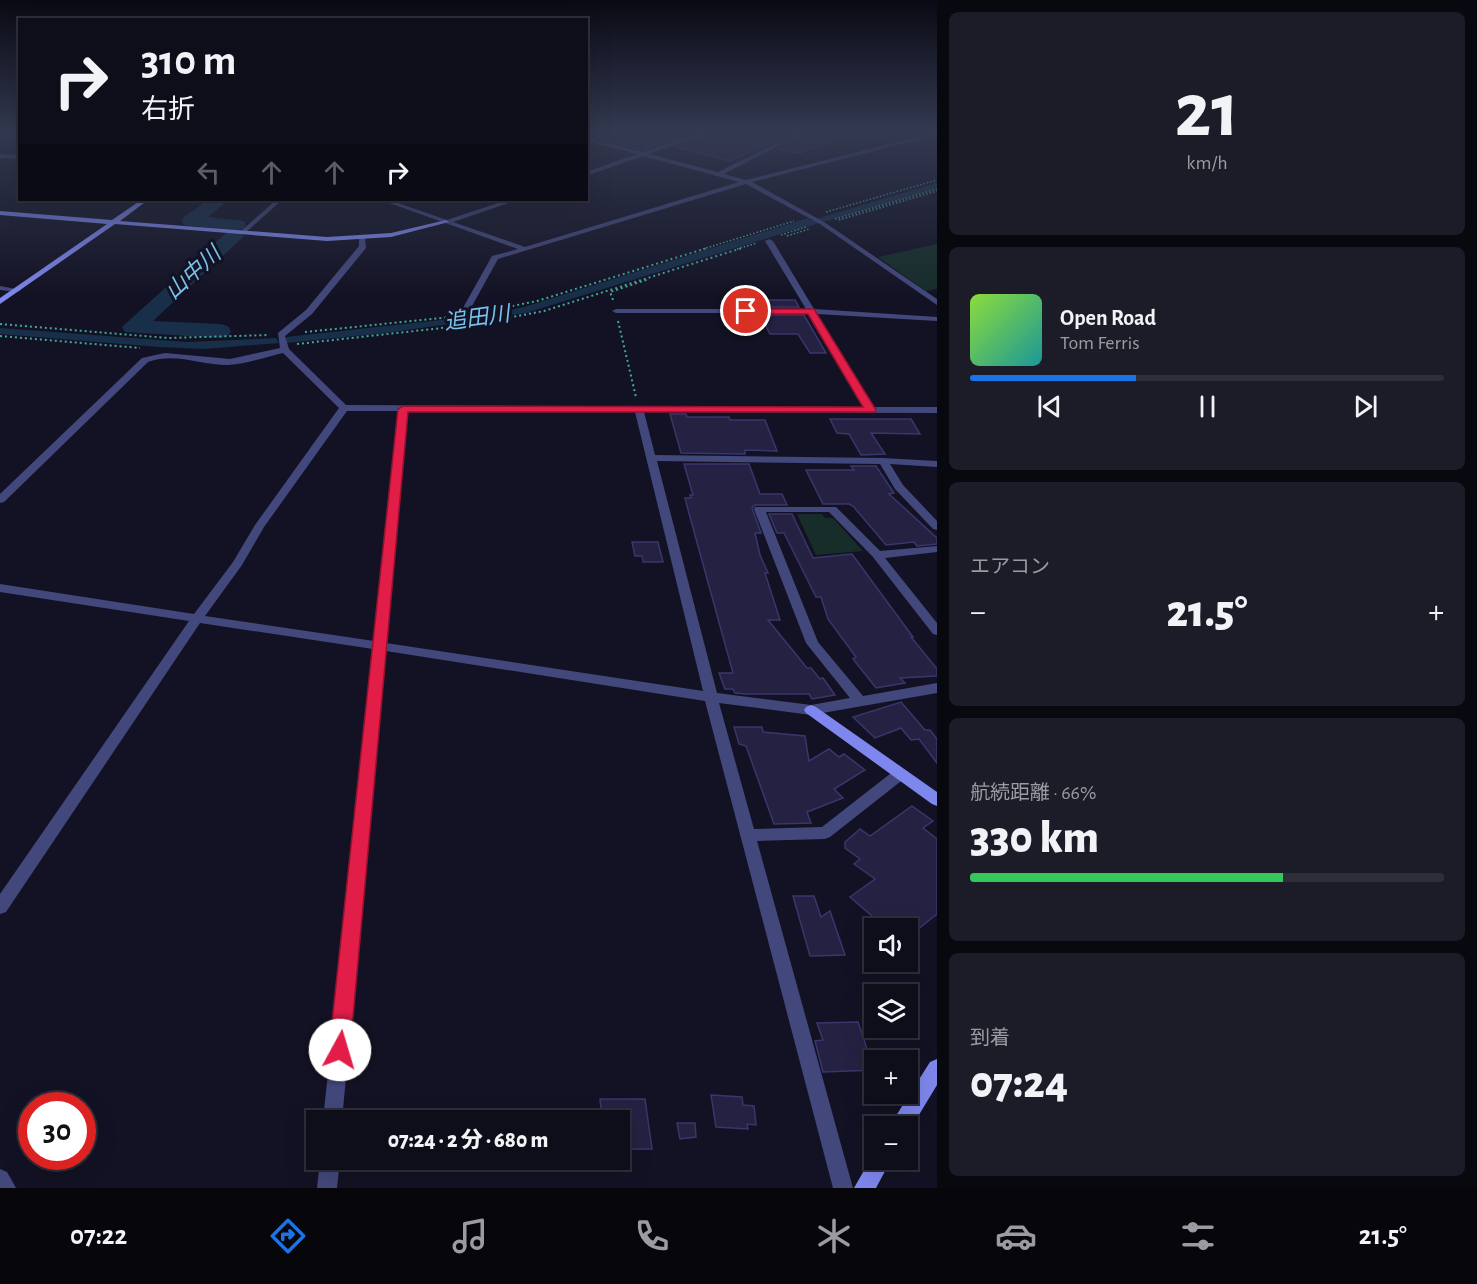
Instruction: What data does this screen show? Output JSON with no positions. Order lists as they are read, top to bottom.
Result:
{
  "water": ["山中川", "追田川"],
  "page": {
    "tile": [
      ["21", "km/h"],
      "エアコン",
      ["航続距離 · 66%", "330 km"],
      ["到着", "07:24"]
    ],
    "turn": ["310 m", "右折"],
    "song": ["Open Road", "Tom Ferris"],
    "heat": ["−", "21.5°", "+"],
    "map_buttons": ["+", "−"],
    "limit": "30",
    "trip": "07:24 · 2 分 · 680 m",
    "tabs": ["07:22", "21.5°"]
  }
}
